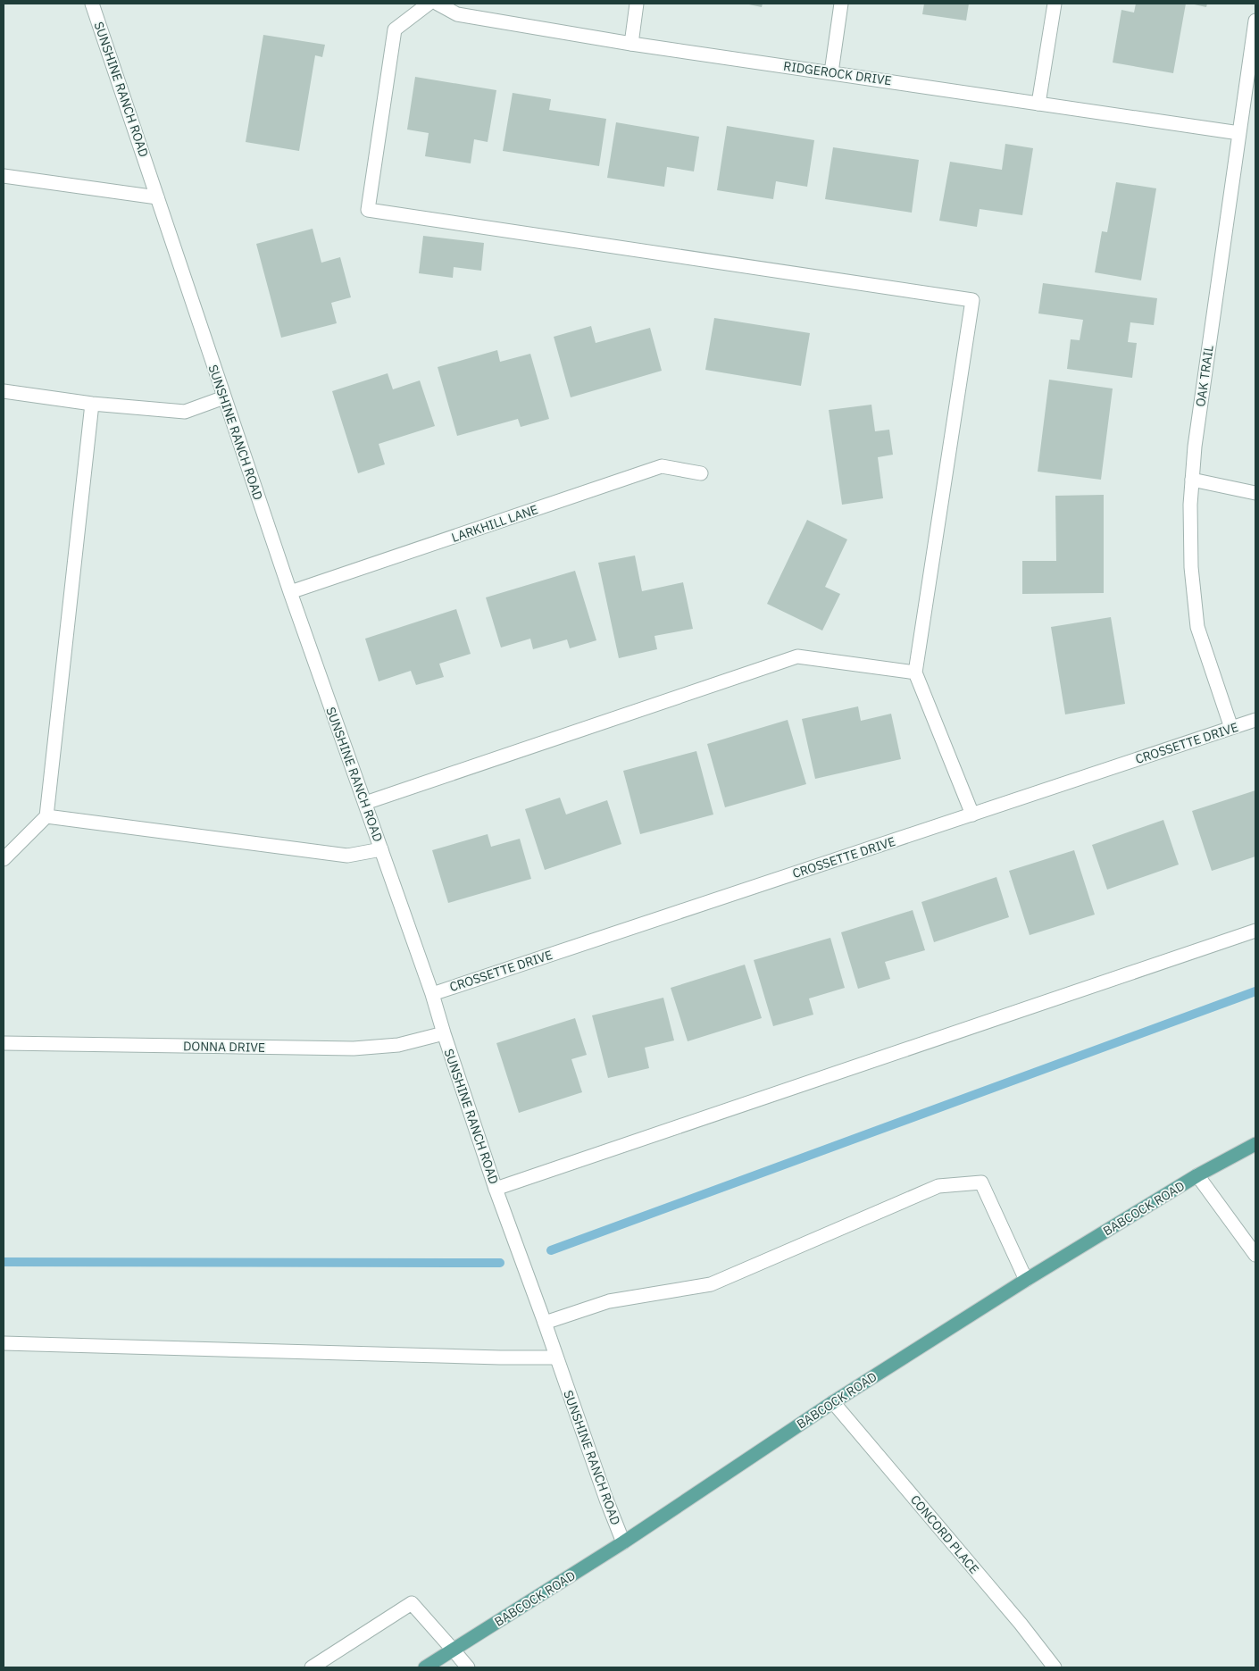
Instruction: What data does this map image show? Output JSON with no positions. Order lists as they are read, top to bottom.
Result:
{
  "streets": {
    "main road": ["BABCOCK ROAD"],
    "street": [
      "RIDGEROCK DRIVE",
      "SUNSHINE RANCH ROAD",
      "OAK TRAIL",
      "LARKHILL LANE",
      "CROSSETTE DRIVE",
      "DONNA DRIVE",
      "CONCORD PLACE"
    ]
  },
  "crossings": [
    ["RIDGEROCK DRIVE", "OAK TRAIL"],
    ["SUNSHINE RANCH ROAD", "LARKHILL LANE"],
    ["SUNSHINE RANCH ROAD", "CROSSETTE DRIVE"],
    ["SUNSHINE RANCH ROAD", "DONNA DRIVE"],
    ["SUNSHINE RANCH ROAD", "BABCOCK ROAD"],
    ["OAK TRAIL", "CROSSETTE DRIVE"],
    ["BABCOCK ROAD", "CONCORD PLACE"]
  ]
}
